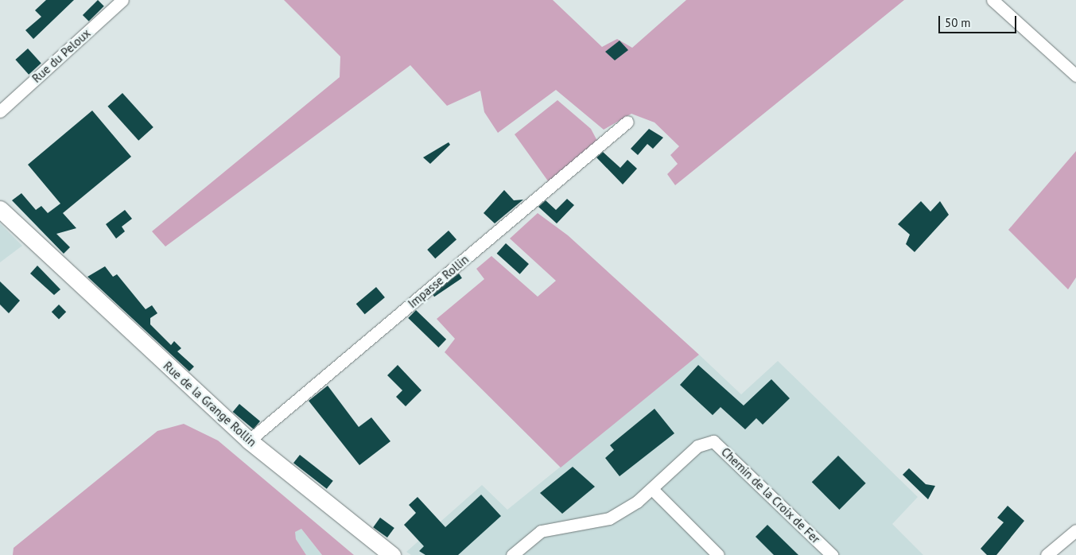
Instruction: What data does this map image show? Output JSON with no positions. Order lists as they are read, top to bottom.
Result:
{
  "streets": {
    "main road": ["Rue de la Grange Rollin"],
    "street": ["Rue du Peloux", "Impasse Rollin", "Chemin de la Croix de Fer"]
  },
  "crossings": [
    ["Impasse Rollin", "Rue de la Grange Rollin"]
  ],
  "scale_bar": "50 m"
}
